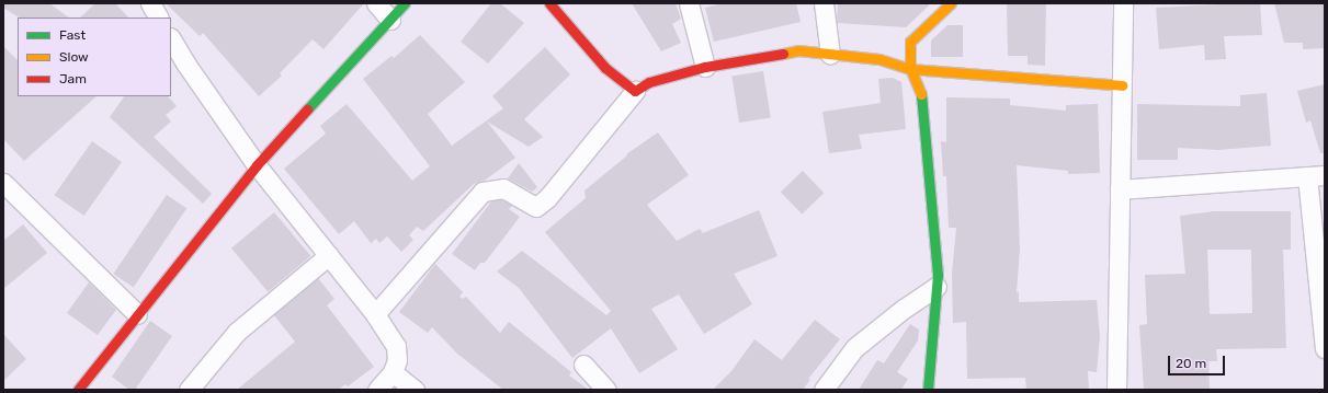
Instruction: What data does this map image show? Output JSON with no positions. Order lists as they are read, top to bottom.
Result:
{
  "legend": ["Fast", "Slow", "Jam"],
  "scale_bar": "20 m"
}
